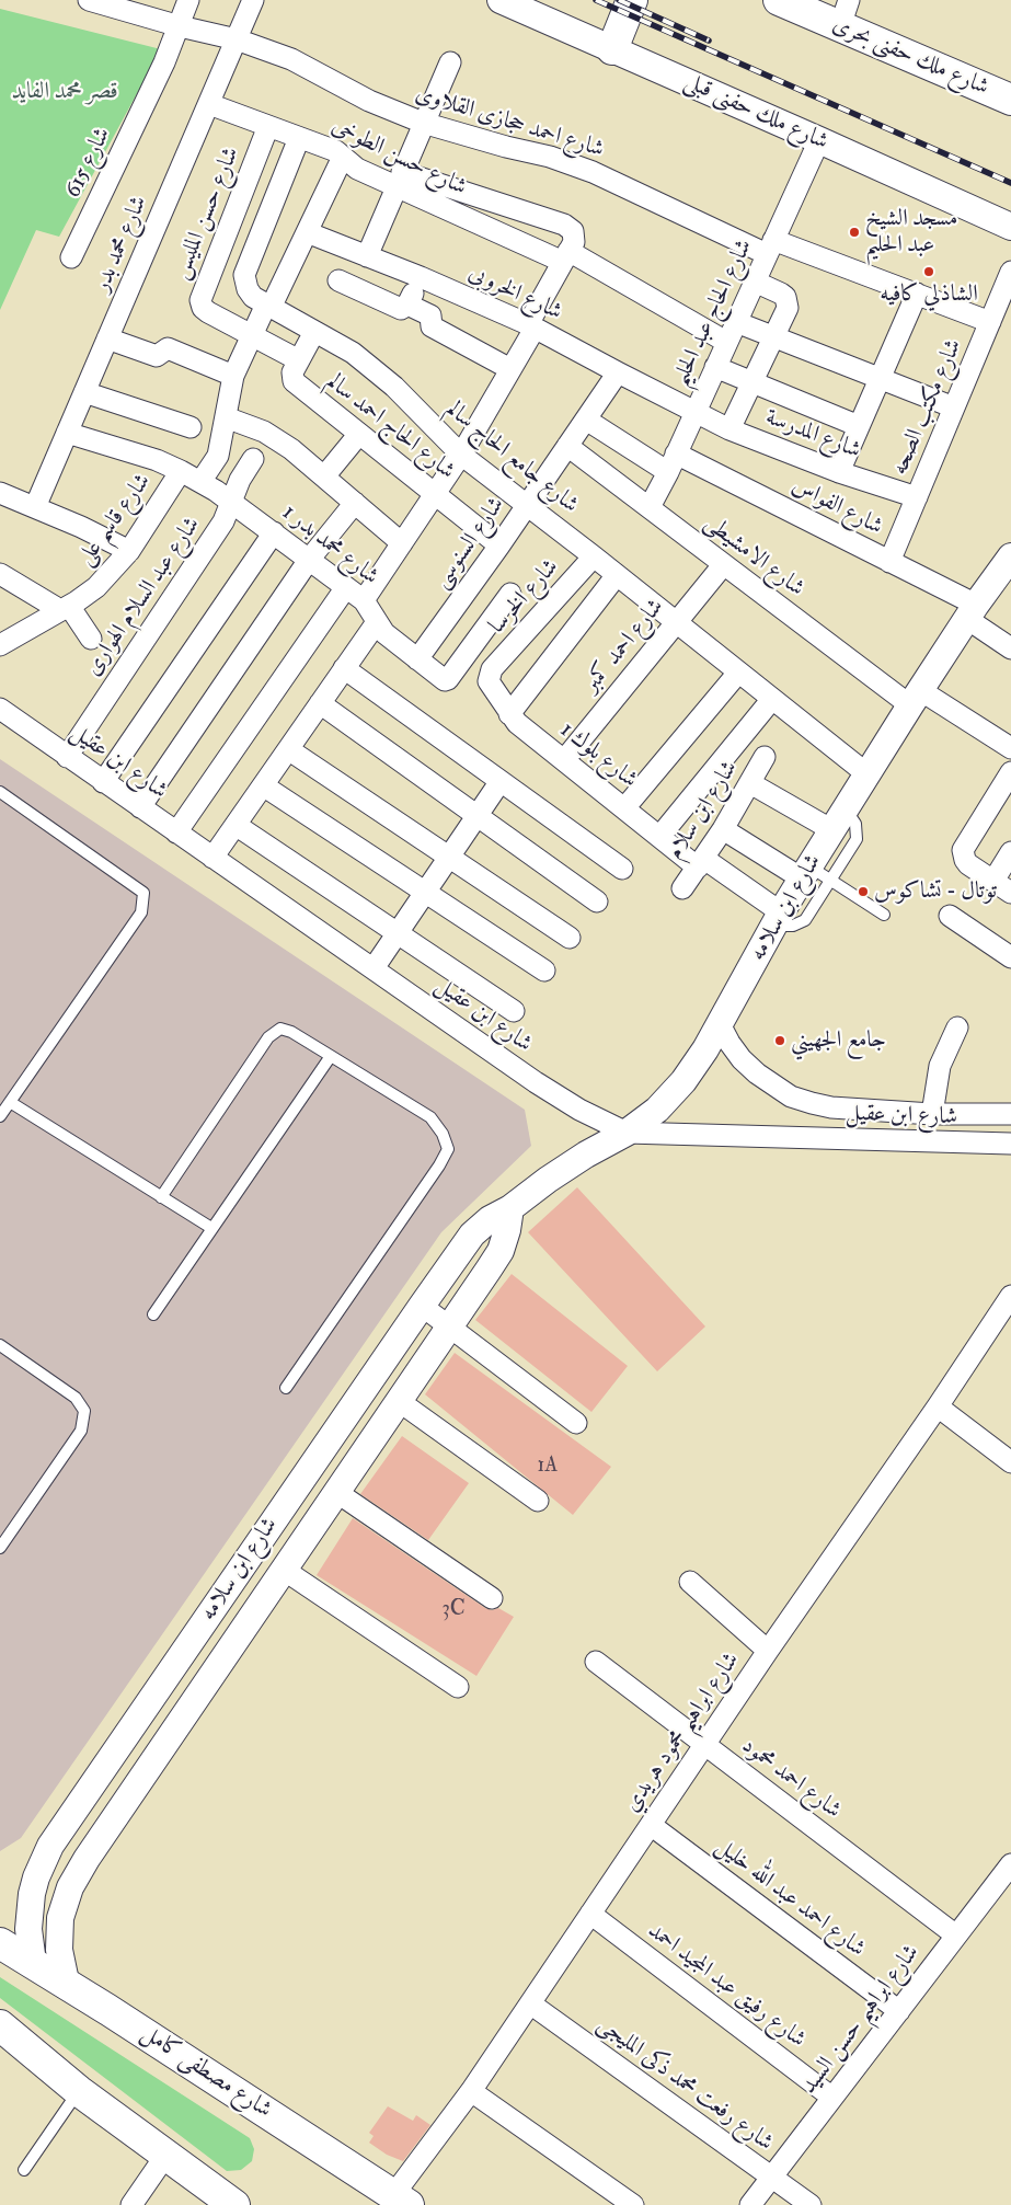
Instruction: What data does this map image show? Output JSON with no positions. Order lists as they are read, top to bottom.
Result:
{
  "streets": {
    "main road": ["شارع ملك حفنى بحرى", "شارع مصطفى كامل"],
    "street": [
      "شارع ملك حفنى قبلى",
      "شارع احمد حجازى القلاوى",
      "شارع حسن الطوخى",
      "شارع 615",
      "شارع حسن المليس",
      "شارع محمد بدر",
      "شارع الخروبى",
      "شارع الحاج عبد الحليم",
      "شارع مكتب الصحه",
      "شارع الحاج احمد سالم",
      "شارع المدرسة",
      "شارع جامع الحاج سالم",
      "شارع الفواس",
      "شارع قاسم على",
      "شارع السنوسى",
      "شارع محمد بدر 1",
      "شارع الامشيطى",
      "شارع عبد السلام الهوارى",
      "شارع الخرسا",
      "شارع احمد كمبر",
      "شارع بلوك 1",
      "شارع ابن عقيل",
      "شارع ابن سلام",
      "شارع ابن سلامه",
      "شارع ابراهيم محمود هريدي",
      "شارع احمد محمود",
      "شارع احمد عبد الله خليل",
      "شارع رفيق عبد المجيد احمد",
      "شارع ابراهيم حسن السيد",
      "شارع رفعت محمد ذكى المليجى"
    ]
  },
  "crossings": [
    ["شارع ملك حفنى قبلى", "شارع الحاج عبد الحليم"],
    ["شارع احمد حجازى القلاوى", "شارع 615"],
    ["شارع احمد حجازى القلاوى", "شارع محمد بدر"],
    ["شارع احمد حجازى القلاوى", "شارع الحاج عبد الحليم"],
    ["شارع احمد حجازى القلاوى", "شارع مكتب الصحه"],
    ["شارع حسن الطوخى", "شارع حسن المليس"],
    ["شارع حسن الطوخى", "شارع محمد بدر"],
    ["شارع حسن الطوخى", "شارع الحاج عبد الحليم"],
    ["شارع حسن الطوخى", "شارع جامع الحاج سالم"],
    ["شارع حسن المليس", "شارع الحاج احمد سالم"],
    ["شارع محمد بدر", "شارع محمد بدر 1"],
    ["شارع الخروبى", "شارع الحاج عبد الحليم"],
    ["شارع الخروبى", "شارع المدرسة"],
    ["شارع الخروبى", "شارع السنوسى"],
    ["شارع الحاج عبد الحليم", "شارع المدرسة"],
    ["شارع الحاج عبد الحليم", "شارع الفواس"],
    ["شارع الحاج عبد الحليم", "شارع الامشيطى"],
    ["شارع مكتب الصحه", "شارع المدرسة"],
    ["شارع مكتب الصحه", "شارع الفواس"],
    ["شارع الحاج احمد سالم", "شارع جامع الحاج سالم"],
    ["شارع الحاج احمد سالم", "شارع السنوسى"],
    ["شارع جامع الحاج سالم", "شارع السنوسى"],
    ["شارع جامع الحاج سالم", "شارع الخرسا"],
    ["شارع جامع الحاج سالم", "شارع احمد كمبر"],
    ["شارع جامع الحاج سالم", "شارع ابن سلامه"],
    ["شارع الفواس", "شارع السنوسى"],
    ["شارع الفواس", "شارع ابن سلامه"],
    ["شارع قاسم على", "شارع محمد بدر 1"],
    ["شارع السنوسى", "شارع محمد بدر 1"],
    ["شارع السنوسى", "شارع الامشيطى"],
    ["شارع محمد بدر 1", "شارع عبد السلام الهوارى"],
    ["شارع الامشيطى", "شارع احمد كمبر"],
    ["شارع الامشيطى", "شارع ابن سلامه"],
    ["شارع عبد السلام الهوارى", "شارع ابن عقيل"],
    ["شارع الخرسا", "شارع بلوك 1"],
    ["شارع احمد كمبر", "شارع بلوك 1"],
    ["شارع بلوك 1", "شارع ابن سلام"],
    ["شارع بلوك 1", "شارع ابن سلامه"],
    ["شارع ابن عقيل", "شارع ابن سلامه"],
    ["شارع ابن سلامه", "شارع مصطفى كامل"],
    ["شارع ابراهيم محمود هريدي", "شارع احمد محمود"],
    ["شارع ابراهيم محمود هريدي", "شارع احمد عبد الله خليل"],
    ["شارع ابراهيم محمود هريدي", "شارع رفيق عبد المجيد احمد"],
    ["شارع ابراهيم محمود هريدي", "شارع مصطفى كامل"],
    ["شارع ابراهيم محمود هريدي", "شارع رفعت محمد ذكى المليجى"],
    ["شارع احمد محمود", "شارع ابراهيم حسن السيد"],
    ["شارع احمد عبد الله خليل", "شارع ابراهيم حسن السيد"],
    ["شارع رفيق عبد المجيد احمد", "شارع ابراهيم حسن السيد"],
    ["شارع ابراهيم حسن السيد", "شارع رفعت محمد ذكى المليجى"]
  ],
  "parks": ["قصر محمد الفايد"],
  "places": [
    "مسجد الشيخ عبد الحليم",
    "الشاذلي كافيه",
    "توتال - تشاكوس",
    "جامع الجهيني"
  ],
  "house_numbers": ["1A", "3C"]
}
